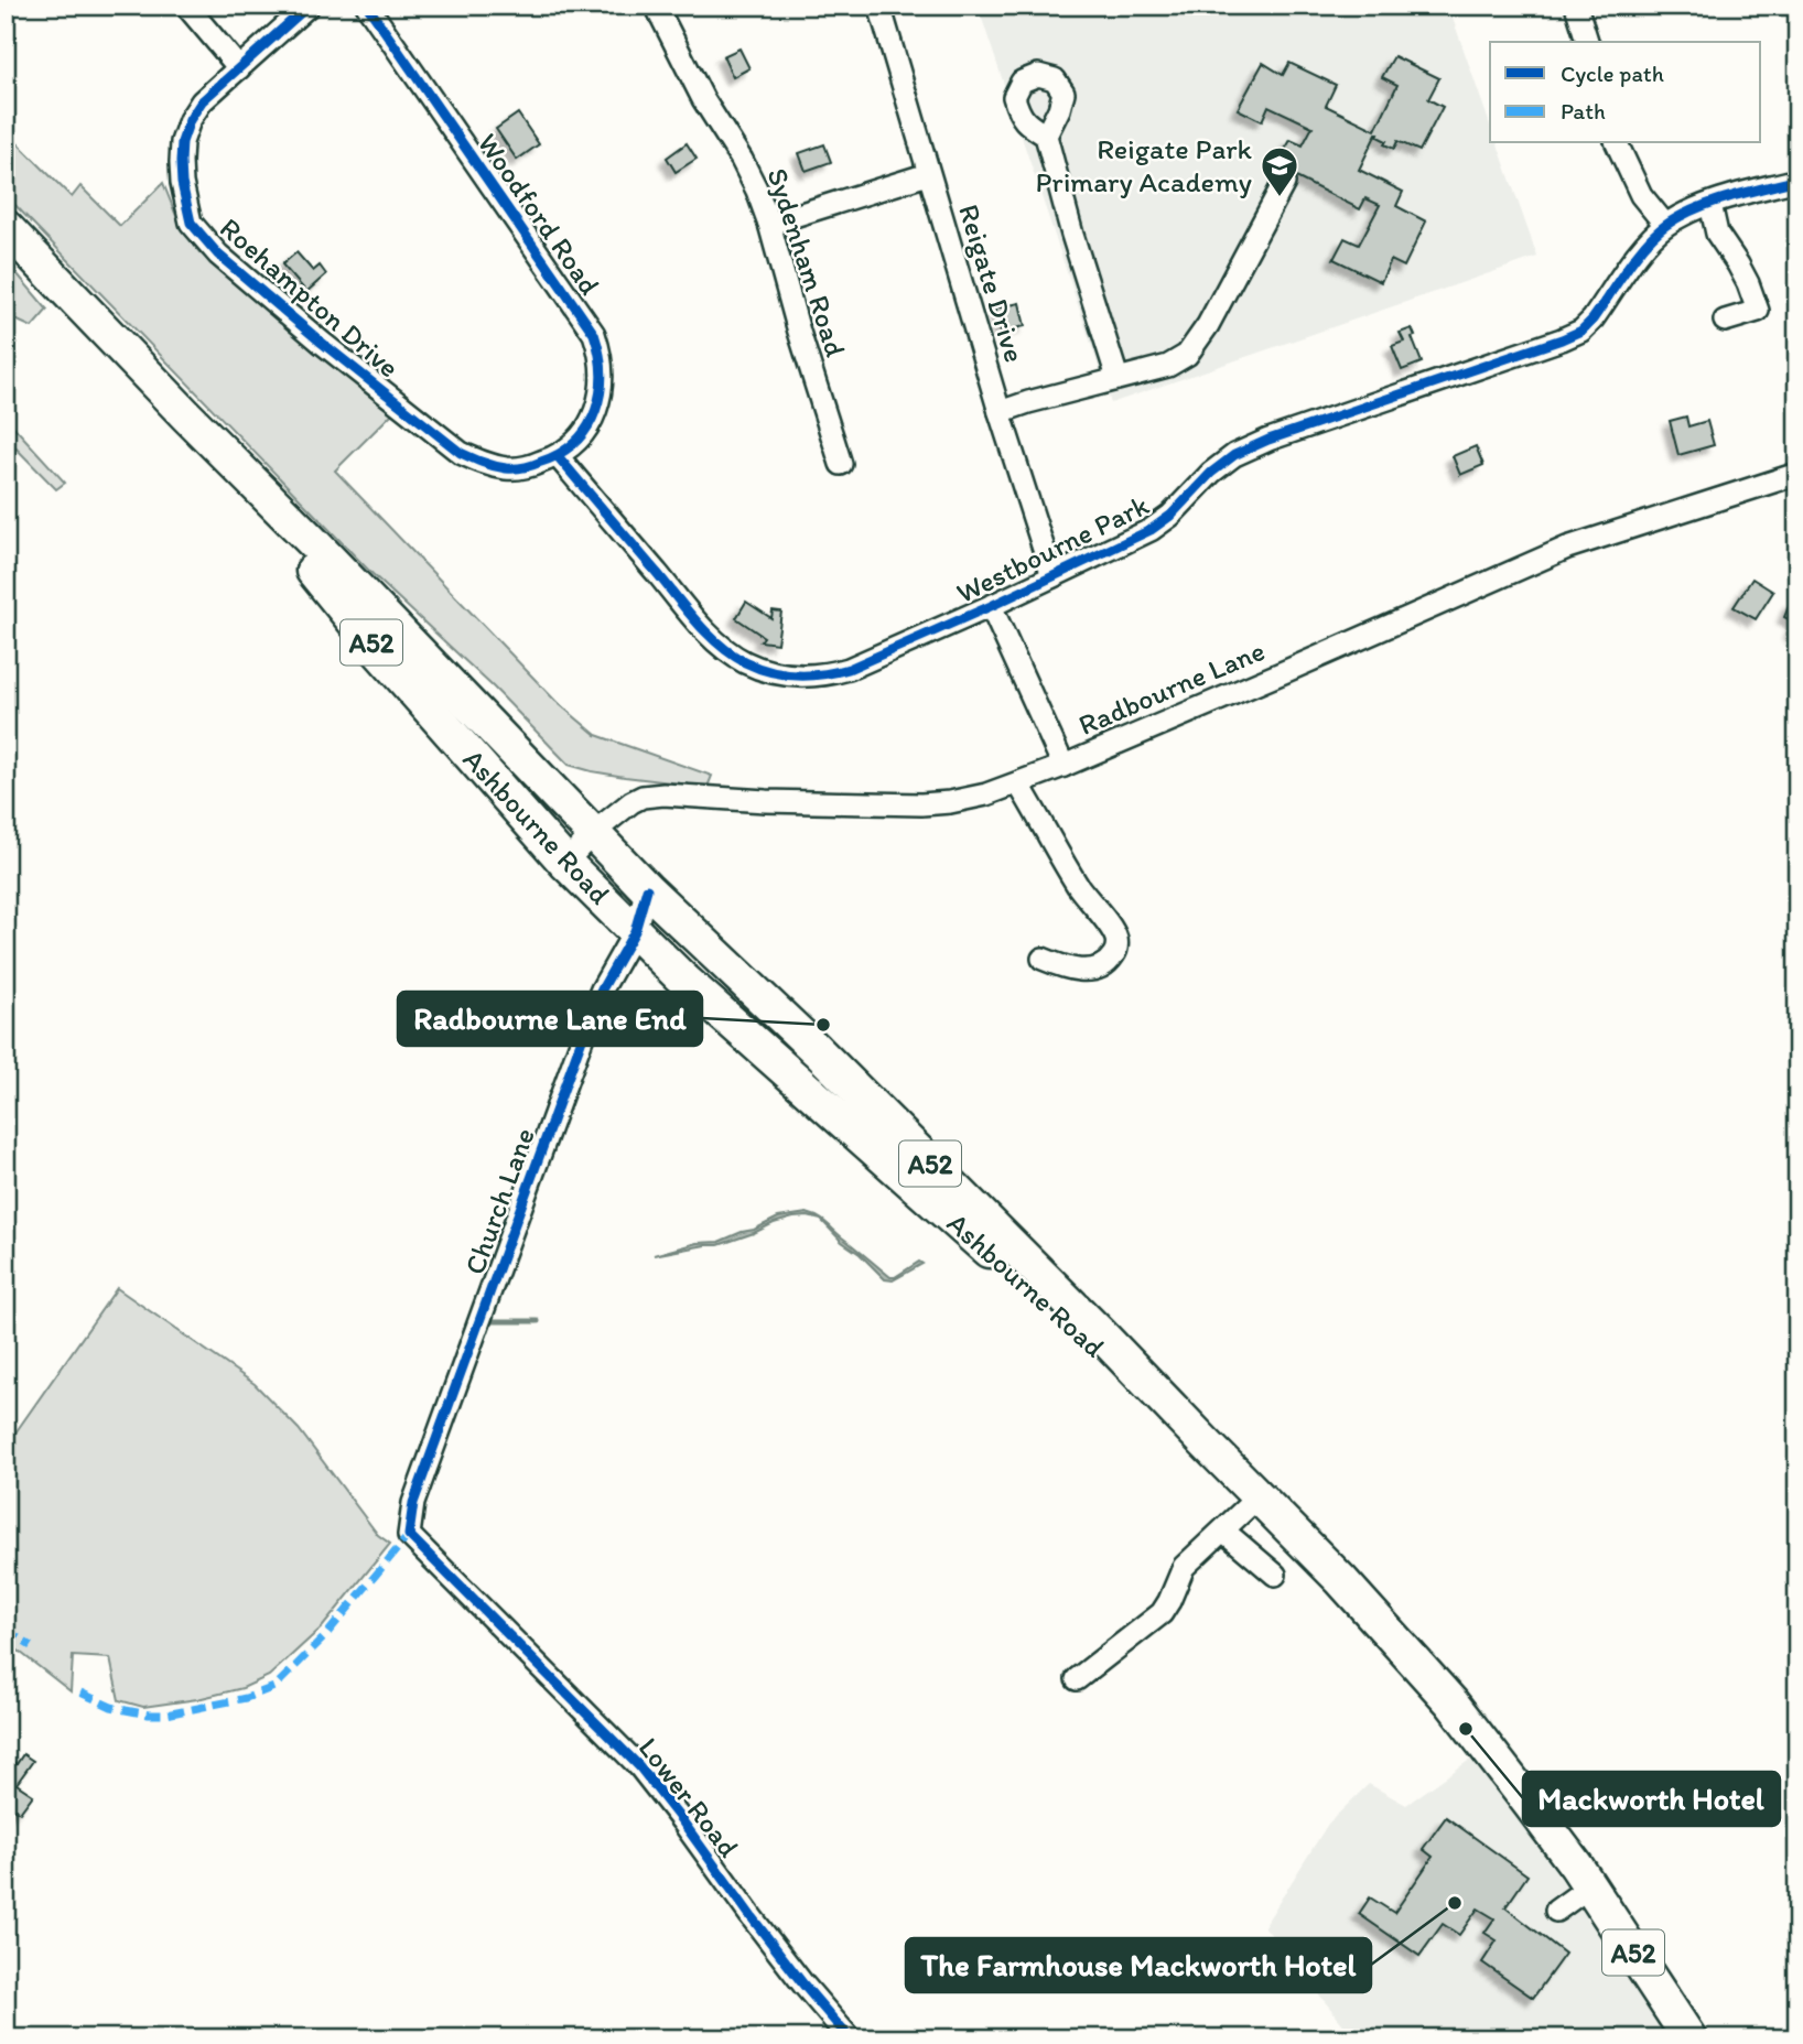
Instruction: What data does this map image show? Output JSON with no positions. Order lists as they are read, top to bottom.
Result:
{
  "streets": {
    "highway": ["A52", "Ashbourne Road"],
    "street": [
      "Woodford Road",
      "Sydenham Road",
      "Reigate Drive",
      "Roehampton Drive",
      "Westbourne Park",
      "Radbourne Lane",
      "Church Lane",
      "Lower Road"
    ]
  },
  "crossings": [
    ["Woodford Road", "Roehampton Drive"],
    ["Woodford Road", "Westbourne Park"],
    ["Reigate Drive", "Westbourne Park"],
    ["Roehampton Drive", "Westbourne Park"],
    ["Radbourne Lane", "Ashbourne Road"],
    ["Ashbourne Road", "Church Lane"],
    ["Church Lane", "Lower Road"]
  ],
  "places": {
    "school or university": ["Reigate Park Primary Academy"],
    "other": ["Radbourne Lane End", "Mackworth Hotel", "The Farmhouse Mackworth Hotel"]
  },
  "legend": ["Cycle path", "Path"]
}
